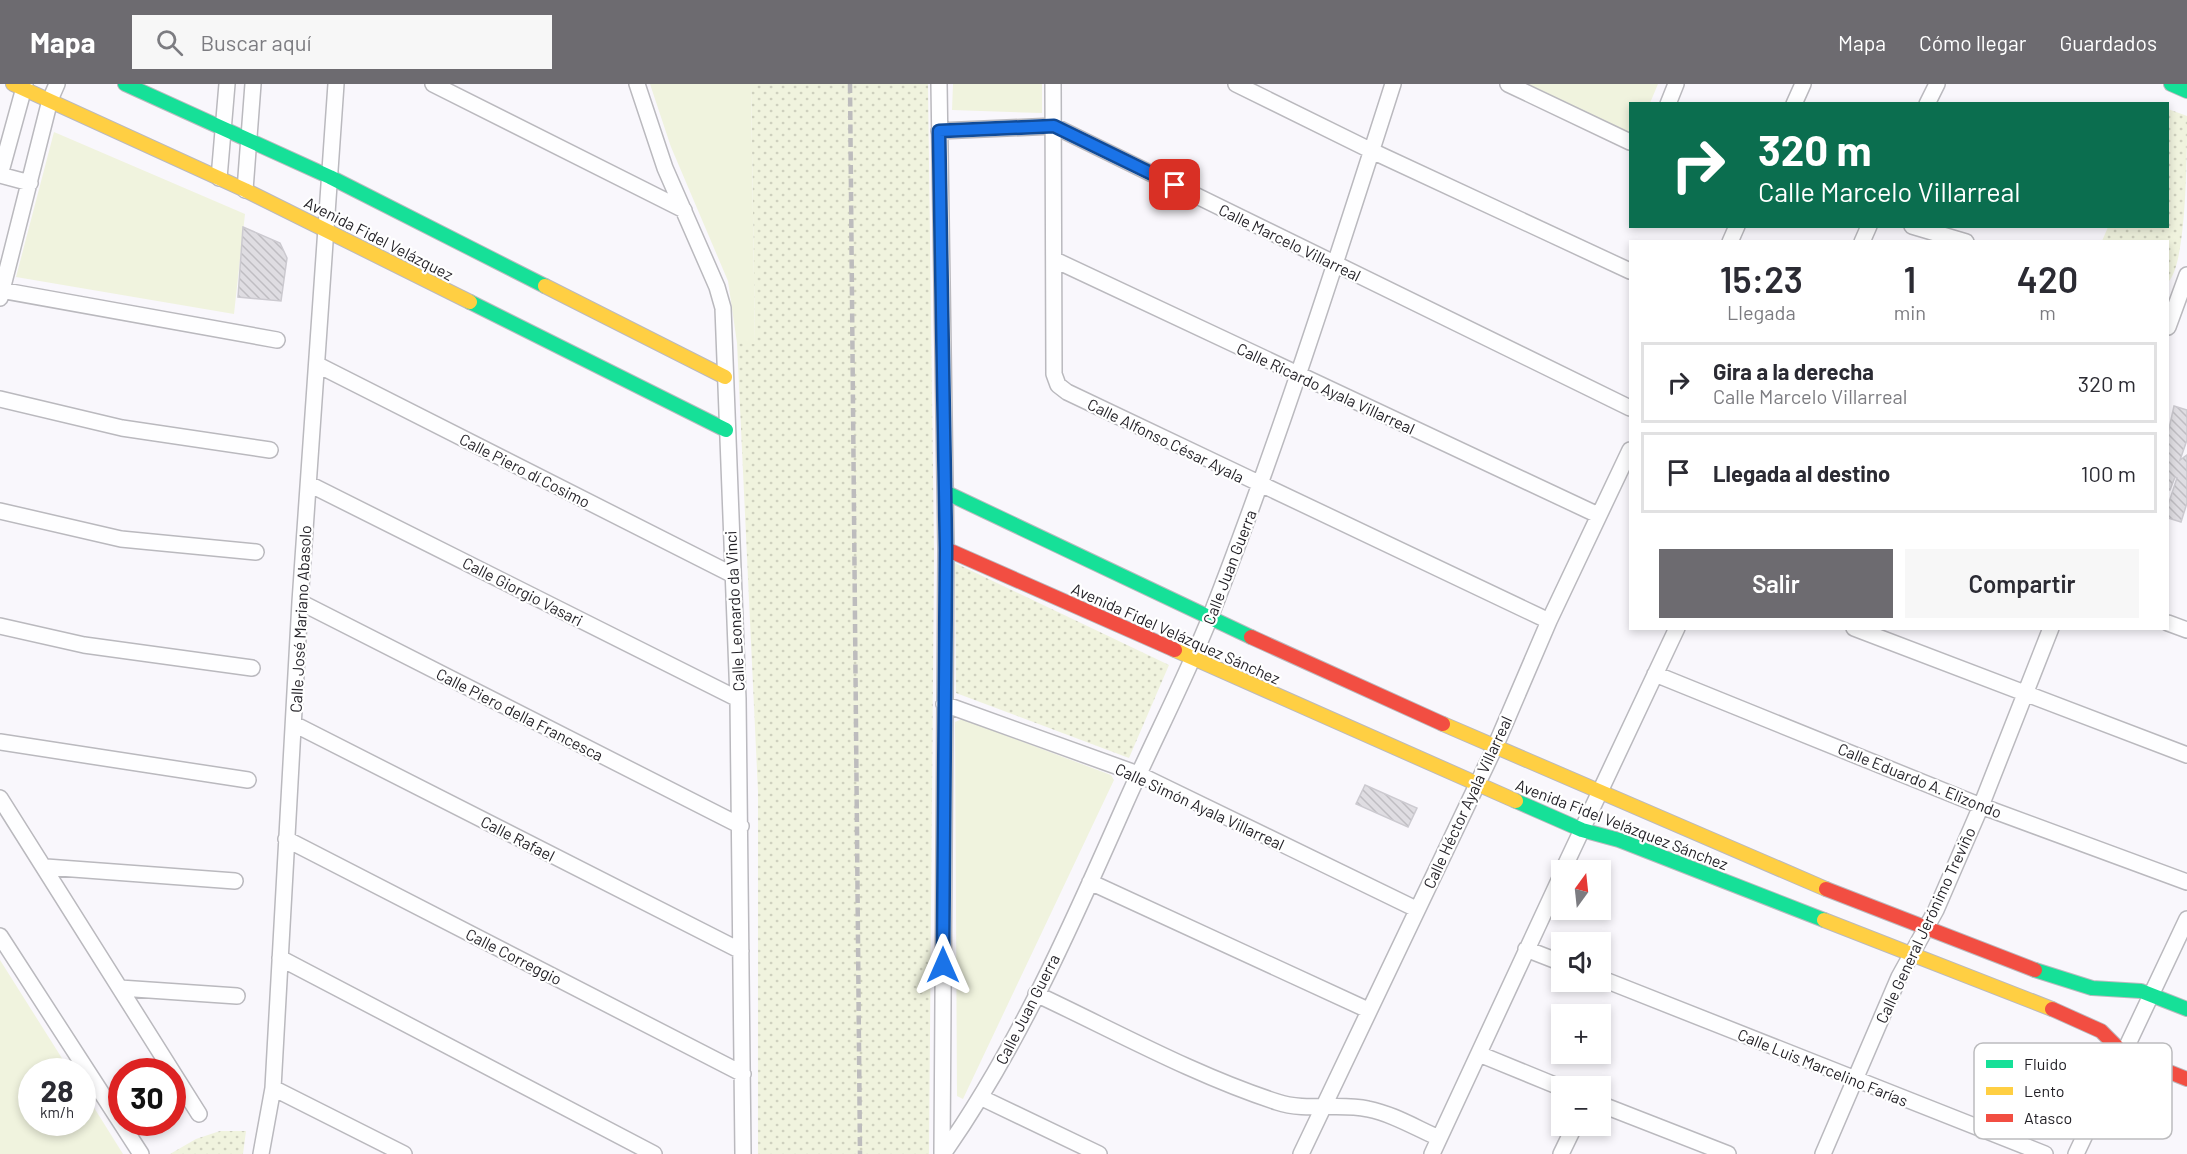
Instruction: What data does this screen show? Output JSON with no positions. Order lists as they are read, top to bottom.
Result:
{
  "streets": {
    "street": [
      "Avenida Fidel Velázquez",
      "Calle Marcelo Villarreal",
      "Calle Ricardo Ayala Villarreal",
      "Calle Alfonso César Ayala",
      "Calle Piero dí Cosimo",
      "Calle Juan Guerra",
      "Calle Giorgio Vasari",
      "Calle Leonardo da Vinci",
      "Calle José Mariano Abasolo",
      "Avenida Fidel Velázquez Sánchez",
      "Calle Piero della Francesca",
      "Calle Eduardo A. Elizondo",
      "Calle Héctor Ayala Villarreal",
      "Calle Simón Ayala Villarreal",
      "Calle Rafael",
      "Calle General Jerónimo Treviño",
      "Calle Correggio",
      "Calle Luis Marcelino Farías"
    ]
  },
  "crossings": [
    ["Avenida Fidel Velázquez", "Calle Leonardo da Vinci"],
    ["Avenida Fidel Velázquez", "Calle José Mariano Abasolo"],
    ["Calle Marcelo Villarreal", "Calle Alfonso César Ayala"],
    ["Calle Marcelo Villarreal", "Calle Juan Guerra"],
    ["Calle Ricardo Ayala Villarreal", "Calle Alfonso César Ayala"],
    ["Calle Ricardo Ayala Villarreal", "Calle Juan Guerra"],
    ["Calle Ricardo Ayala Villarreal", "Calle Héctor Ayala Villarreal"],
    ["Calle Alfonso César Ayala", "Calle Juan Guerra"],
    ["Calle Alfonso César Ayala", "Calle Héctor Ayala Villarreal"],
    ["Calle Piero dí Cosimo", "Calle Leonardo da Vinci"],
    ["Calle Piero dí Cosimo", "Calle José Mariano Abasolo"],
    ["Calle Juan Guerra", "Avenida Fidel Velázquez Sánchez"],
    ["Calle Juan Guerra", "Calle Simón Ayala Villarreal"],
    ["Calle Giorgio Vasari", "Calle Leonardo da Vinci"],
    ["Calle Giorgio Vasari", "Calle José Mariano Abasolo"],
    ["Calle Leonardo da Vinci", "Calle Piero della Francesca"],
    ["Calle Leonardo da Vinci", "Calle Rafael"],
    ["Calle Leonardo da Vinci", "Calle Correggio"],
    ["Calle José Mariano Abasolo", "Calle Piero della Francesca"],
    ["Calle José Mariano Abasolo", "Calle Rafael"],
    ["Calle José Mariano Abasolo", "Calle Correggio"],
    ["Avenida Fidel Velázquez Sánchez", "Calle Héctor Ayala Villarreal"],
    ["Avenida Fidel Velázquez Sánchez", "Calle General Jerónimo Treviño"],
    ["Calle Eduardo A. Elizondo", "Calle General Jerónimo Treviño"],
    ["Calle Héctor Ayala Villarreal", "Calle Simón Ayala Villarreal"],
    ["Calle General Jerónimo Treviño", "Calle Luis Marcelino Farías"]
  ],
  "legend": ["Fluido", "Lento", "Atasco"],
  "north": "top",
  "page": {
    "header": "Mapa",
    "search": "Buscar aquí",
    "nav": ["Mapa", "Cómo llegar", "Guardados"],
    "turn": ["320 m", "Calle Marcelo Villarreal"],
    "eta": [
      "15:23",
      "Llegada",
      "1",
      "min",
      "420",
      "m"
    ],
    "list": [
      {
        "name": "Gira a la derecha",
        "note": "Calle Marcelo Villarreal",
        "value": "320 m"
      },
      {
        "name": "Llegada al destino",
        "value": "100 m"
      }
    ],
    "buttons": ["Salir", "Compartir"],
    "map_buttons": ["+", "−"],
    "speed": "28 km/h",
    "limit": "30"
  }
}
